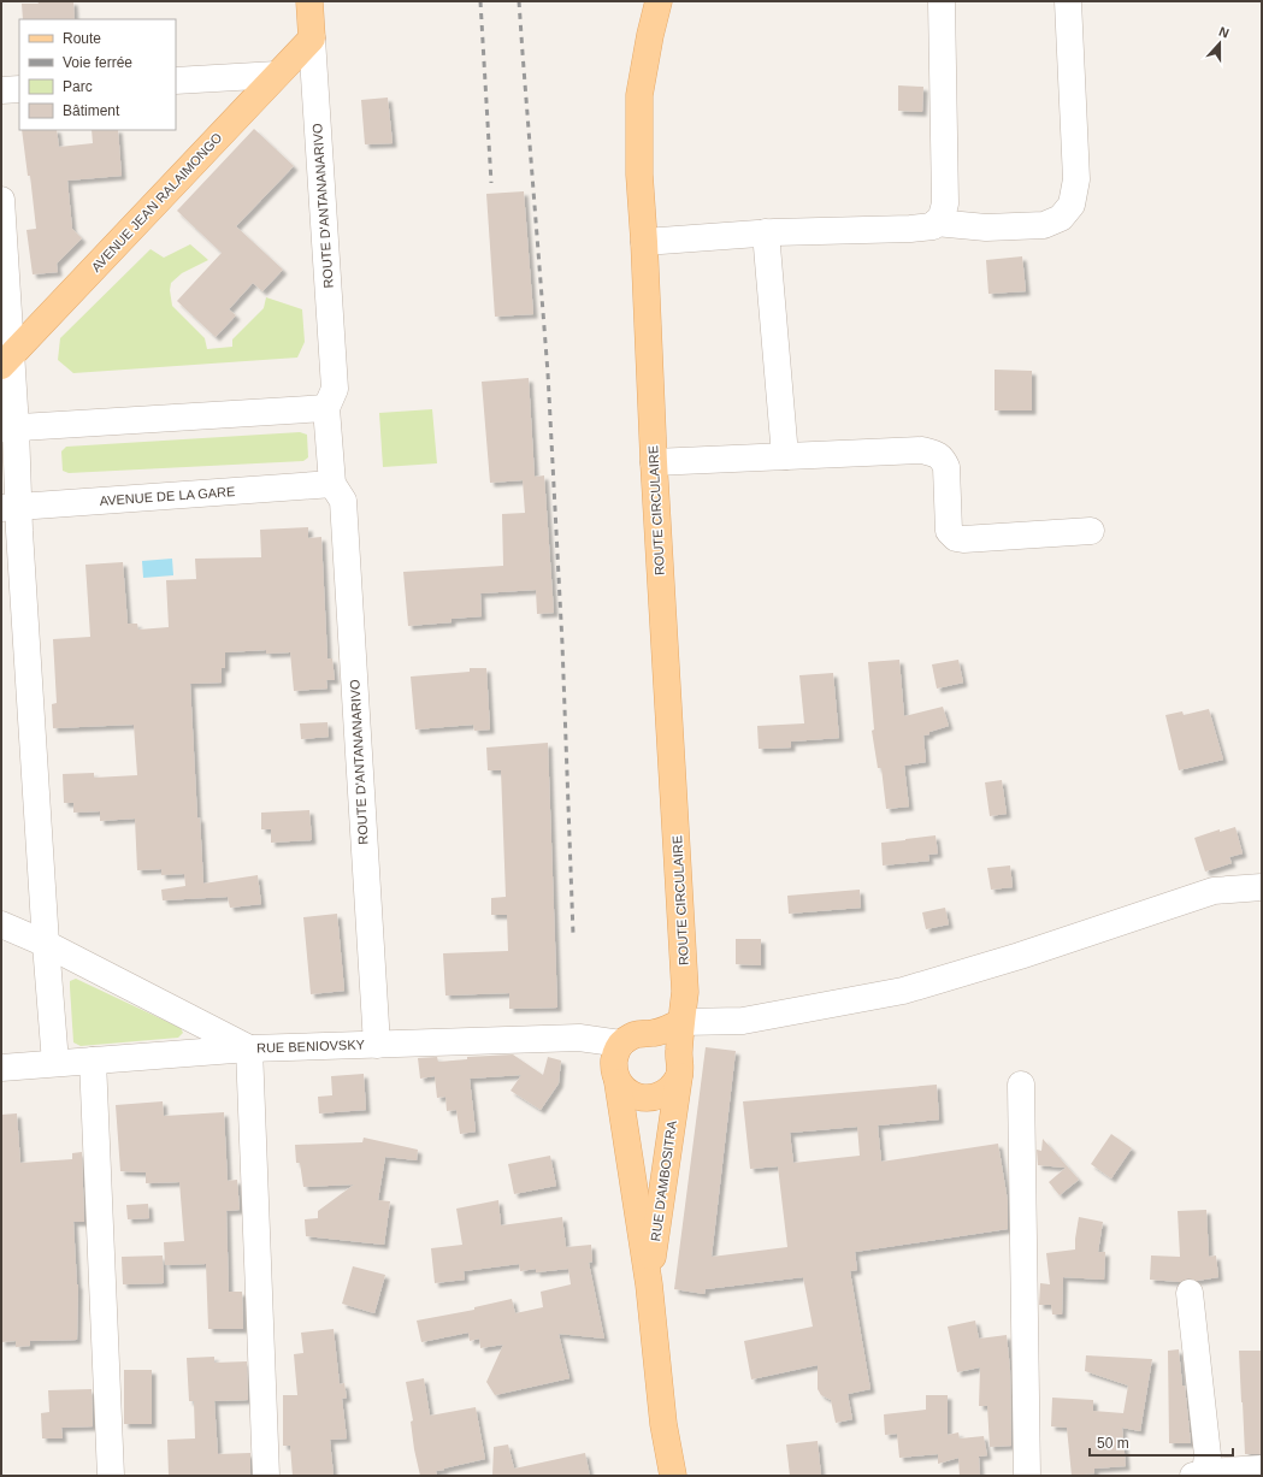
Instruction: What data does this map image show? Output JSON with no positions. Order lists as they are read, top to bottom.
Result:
{
  "streets": {
    "main road": [
      "AVENUE JEAN RALAIMONGO",
      "ROUTE D'ANTANANARIVO",
      "ROUTE CIRCULAIRE",
      "RUE D'AMBOSITRA"
    ],
    "street": ["AVENUE DE LA GARE", "RUE BENIOVSKY"]
  },
  "crossings": [
    ["AVENUE JEAN RALAIMONGO", "ROUTE D'ANTANANARIVO"],
    ["ROUTE D'ANTANANARIVO", "AVENUE DE LA GARE"],
    ["ROUTE D'ANTANANARIVO", "RUE BENIOVSKY"],
    ["ROUTE CIRCULAIRE", "RUE BENIOVSKY"],
    ["ROUTE CIRCULAIRE", "RUE D'AMBOSITRA"],
    ["RUE BENIOVSKY", "RUE D'AMBOSITRA"]
  ],
  "legend": [
    "Route",
    "Voie ferrée",
    "Parc",
    "Bâtiment"
  ],
  "scale_bar": "50 m",
  "north": "top"
}
